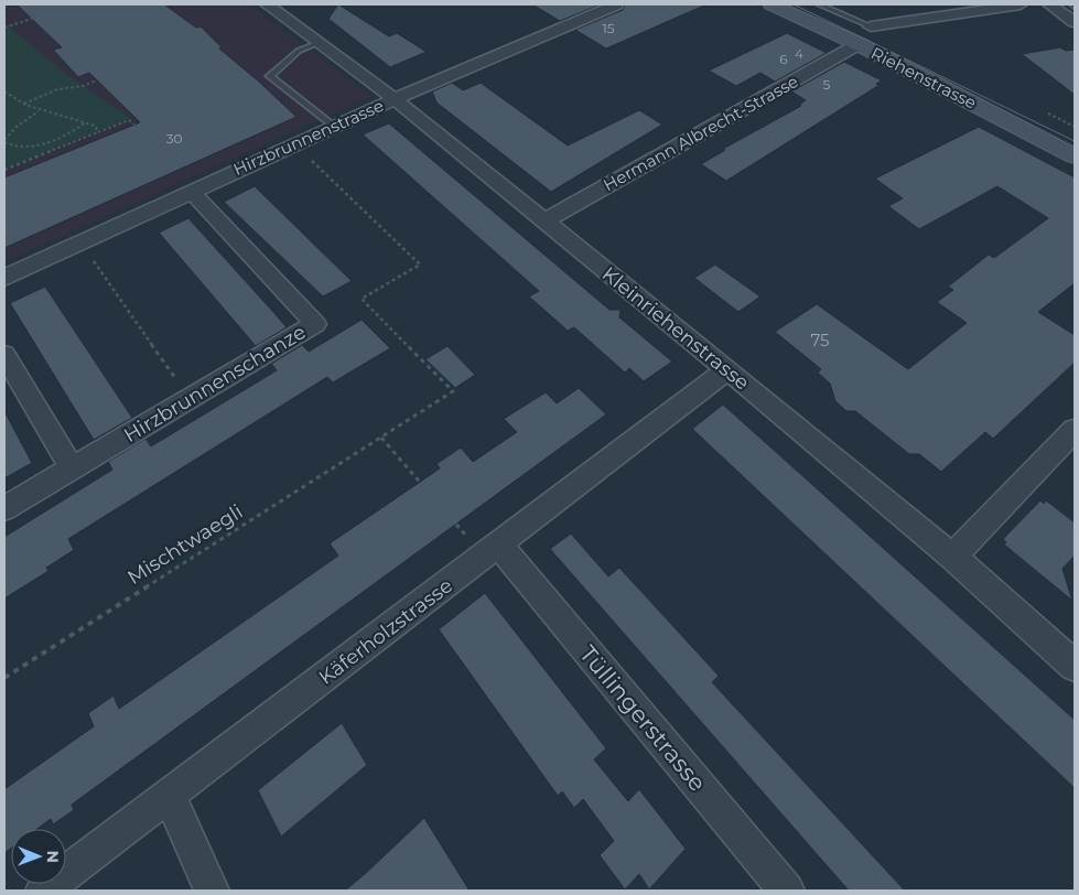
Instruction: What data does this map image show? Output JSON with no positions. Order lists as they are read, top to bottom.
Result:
{
  "streets": {
    "main road": ["Riehenstrasse"],
    "street": [
      "Hermann Albrecht-Strasse",
      "Hirzbrunnenstrasse",
      "Kleinriehenstrasse",
      "Hirzbrunnenschanze",
      "Käferholzstrasse",
      "Tüllingerstrasse"
    ],
    "path": ["Mischtwaegli"]
  },
  "crossings": [
    ["Riehenstrasse", "Hermann Albrecht-Strasse"],
    ["Hermann Albrecht-Strasse", "Kleinriehenstrasse"],
    ["Hirzbrunnenstrasse", "Kleinriehenstrasse"],
    ["Hirzbrunnenstrasse", "Hirzbrunnenschanze"],
    ["Hirzbrunnenstrasse", "Mischtwaegli"],
    ["Kleinriehenstrasse", "Käferholzstrasse"],
    ["Käferholzstrasse", "Tüllingerstrasse"]
  ],
  "house_numbers": [
    "15",
    "4",
    "6",
    "5",
    "30",
    "75"
  ],
  "north": "right"
}
